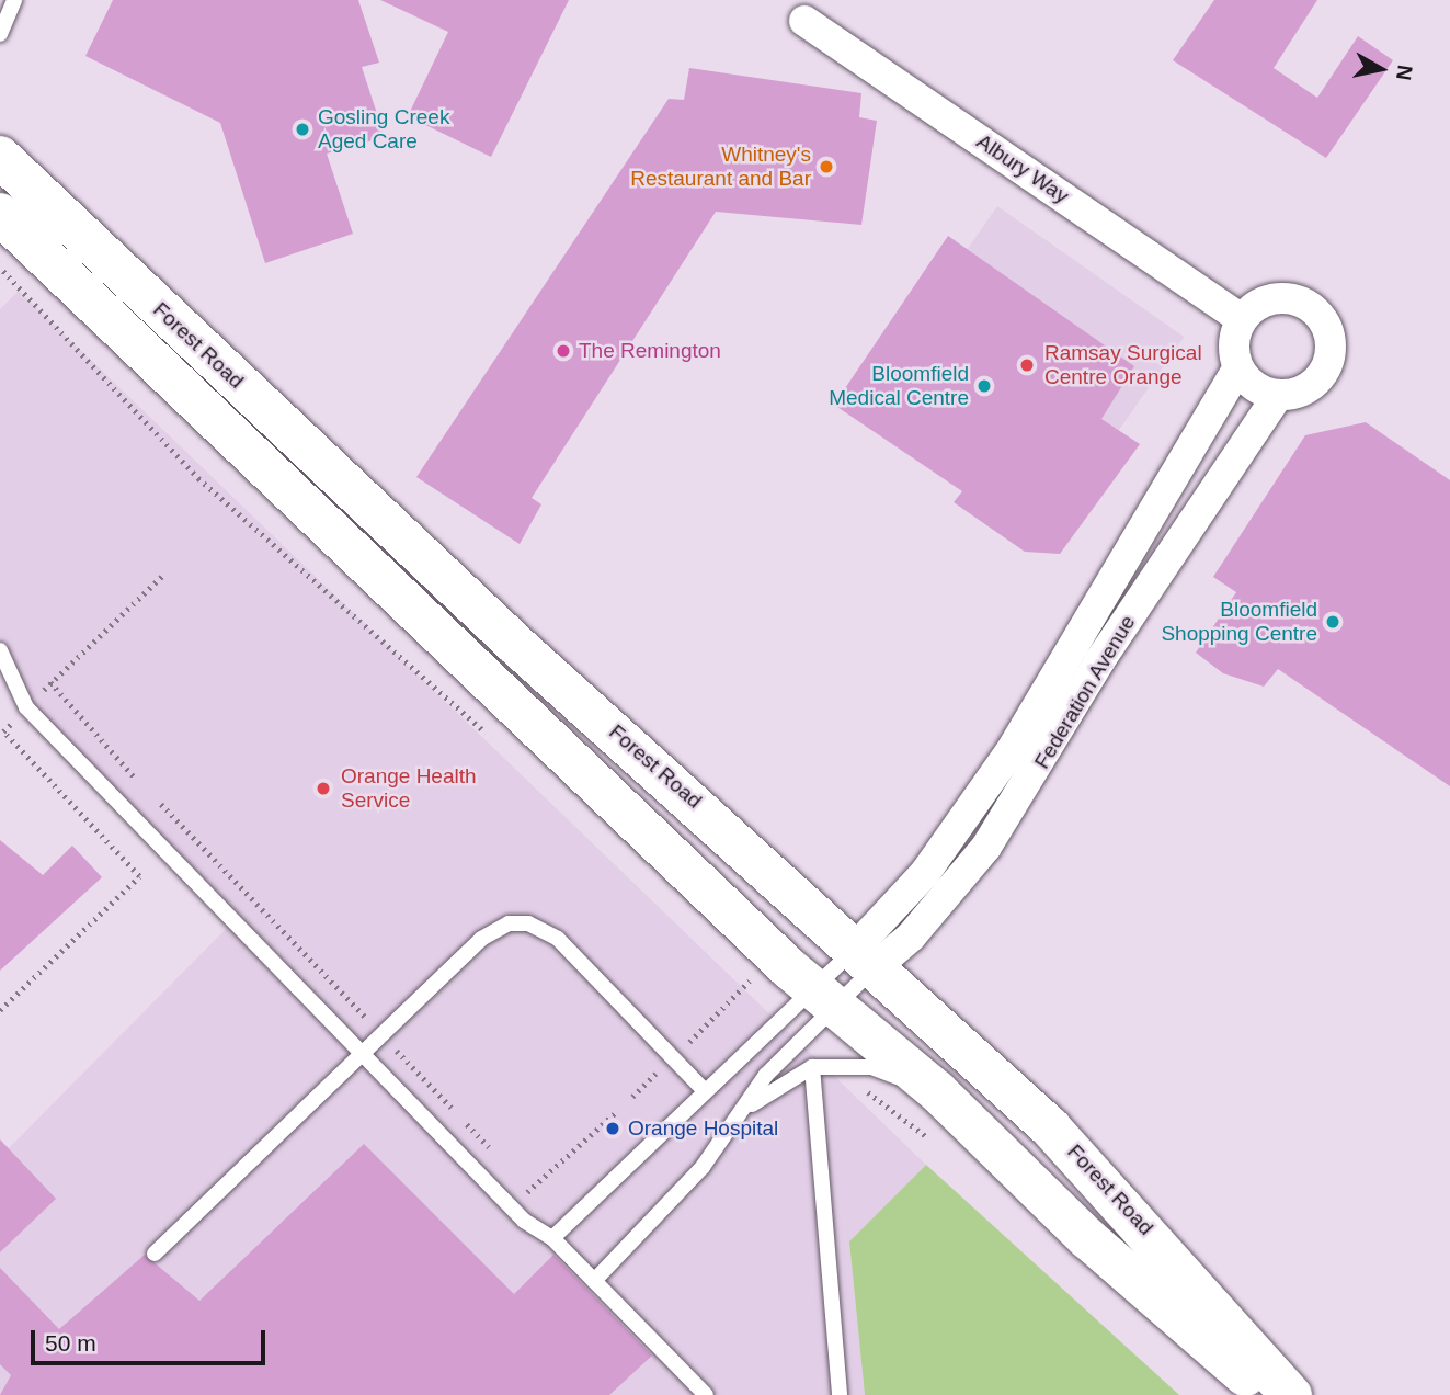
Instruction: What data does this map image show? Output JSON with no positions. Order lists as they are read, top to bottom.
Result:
{
  "streets": {
    "main road": ["Forest Road"],
    "street": ["Albury Way", "Federation Avenue"]
  },
  "crossings": [
    ["Albury Way", "Federation Avenue"],
    ["Forest Road", "Federation Avenue"]
  ],
  "places": [
    "Gosling Creek Aged Care",
    "Whitney's Restaurant and Bar",
    "The Remington",
    "Ramsay Surgical Centre Orange",
    "Bloomfield Medical Centre",
    "Bloomfield Shopping Centre",
    "Orange Health Service",
    "Orange Hospital"
  ],
  "scale_bar": "50 m",
  "north": "right"
}
